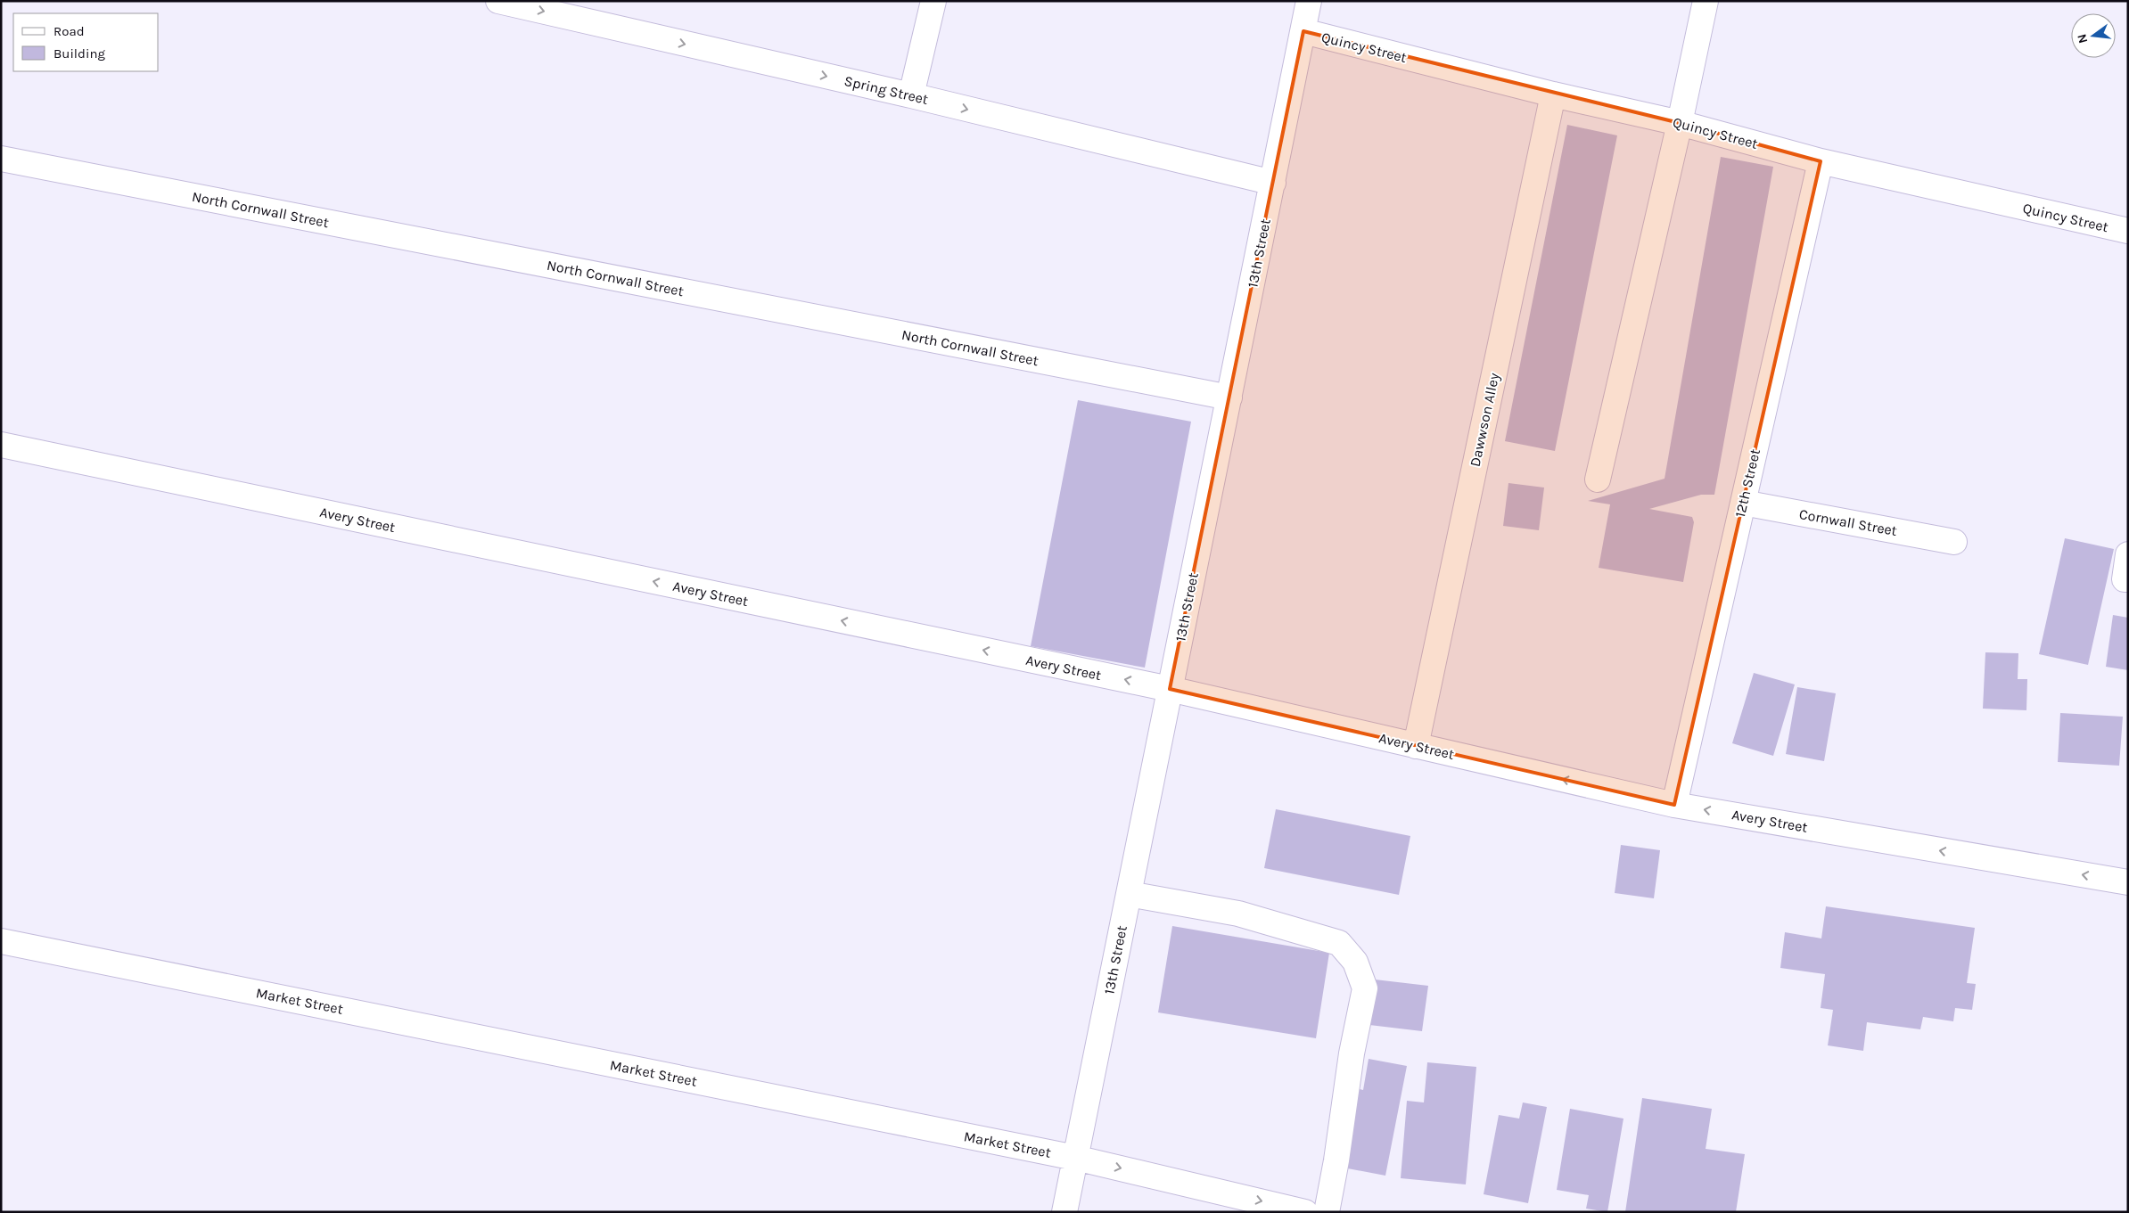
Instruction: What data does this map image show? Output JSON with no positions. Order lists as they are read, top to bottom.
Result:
{
  "streets": {
    "street": [
      "Quincy Street",
      "Spring Street",
      "North Cornwall Street",
      "13th Street",
      "Dawwson Alley",
      "12th Street",
      "Avery Street",
      "Cornwall Street",
      "Market Street"
    ]
  },
  "crossings": [
    ["Quincy Street", "13th Street"],
    ["Quincy Street", "Dawwson Alley"],
    ["Quincy Street", "12th Street"],
    ["Spring Street", "13th Street"],
    ["North Cornwall Street", "13th Street"],
    ["13th Street", "Avery Street"],
    ["13th Street", "Market Street"],
    ["Dawwson Alley", "Avery Street"],
    ["12th Street", "Avery Street"],
    ["12th Street", "Cornwall Street"]
  ],
  "one_way": ["Spring Street", "Avery Street"],
  "legend": ["Road", "Building"],
  "north": "left"
}
